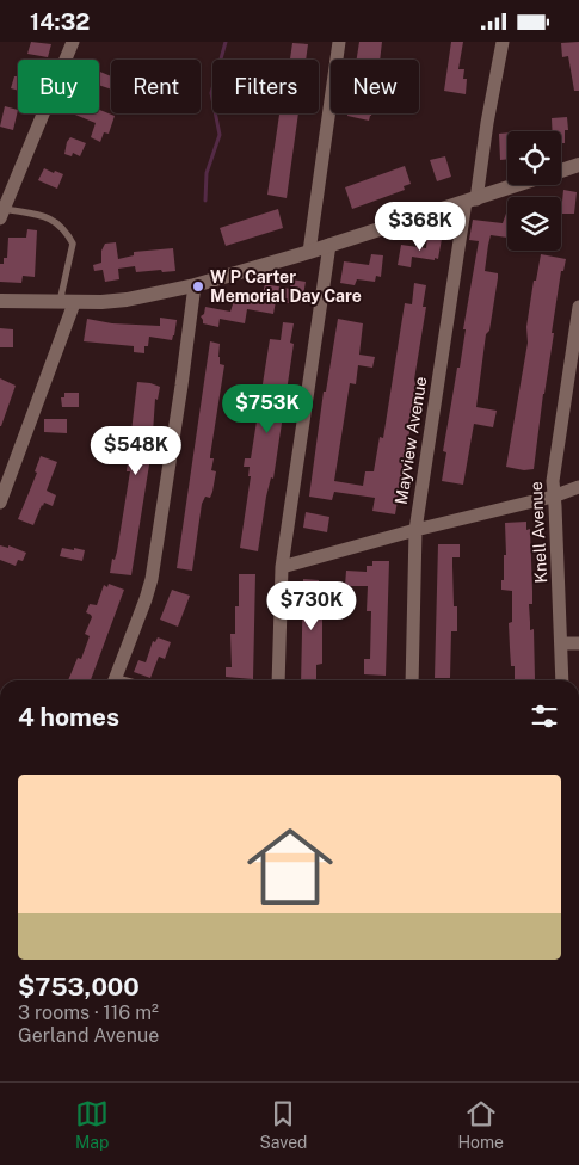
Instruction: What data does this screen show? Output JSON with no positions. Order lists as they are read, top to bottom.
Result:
{
  "streets": {
    "street": ["Mayview Avenue", "Knell Avenue"]
  },
  "places": ["W P Carter Memorial Day Care"],
  "page": {
    "status": "14:32",
    "chip": [
      "Buy",
      "Rent",
      "Filters",
      "New"
    ],
    "price": [
      "$368K",
      "$753K",
      "$548K",
      "$730K"
    ],
    "heading": "4 homes",
    "list": [
      {
        "name": "$753,000",
        "note": "3 rooms · 116 m² · Gerland Avenue"
      }
    ],
    "tabs": ["Map", "Saved", "Home"]
  }
}
